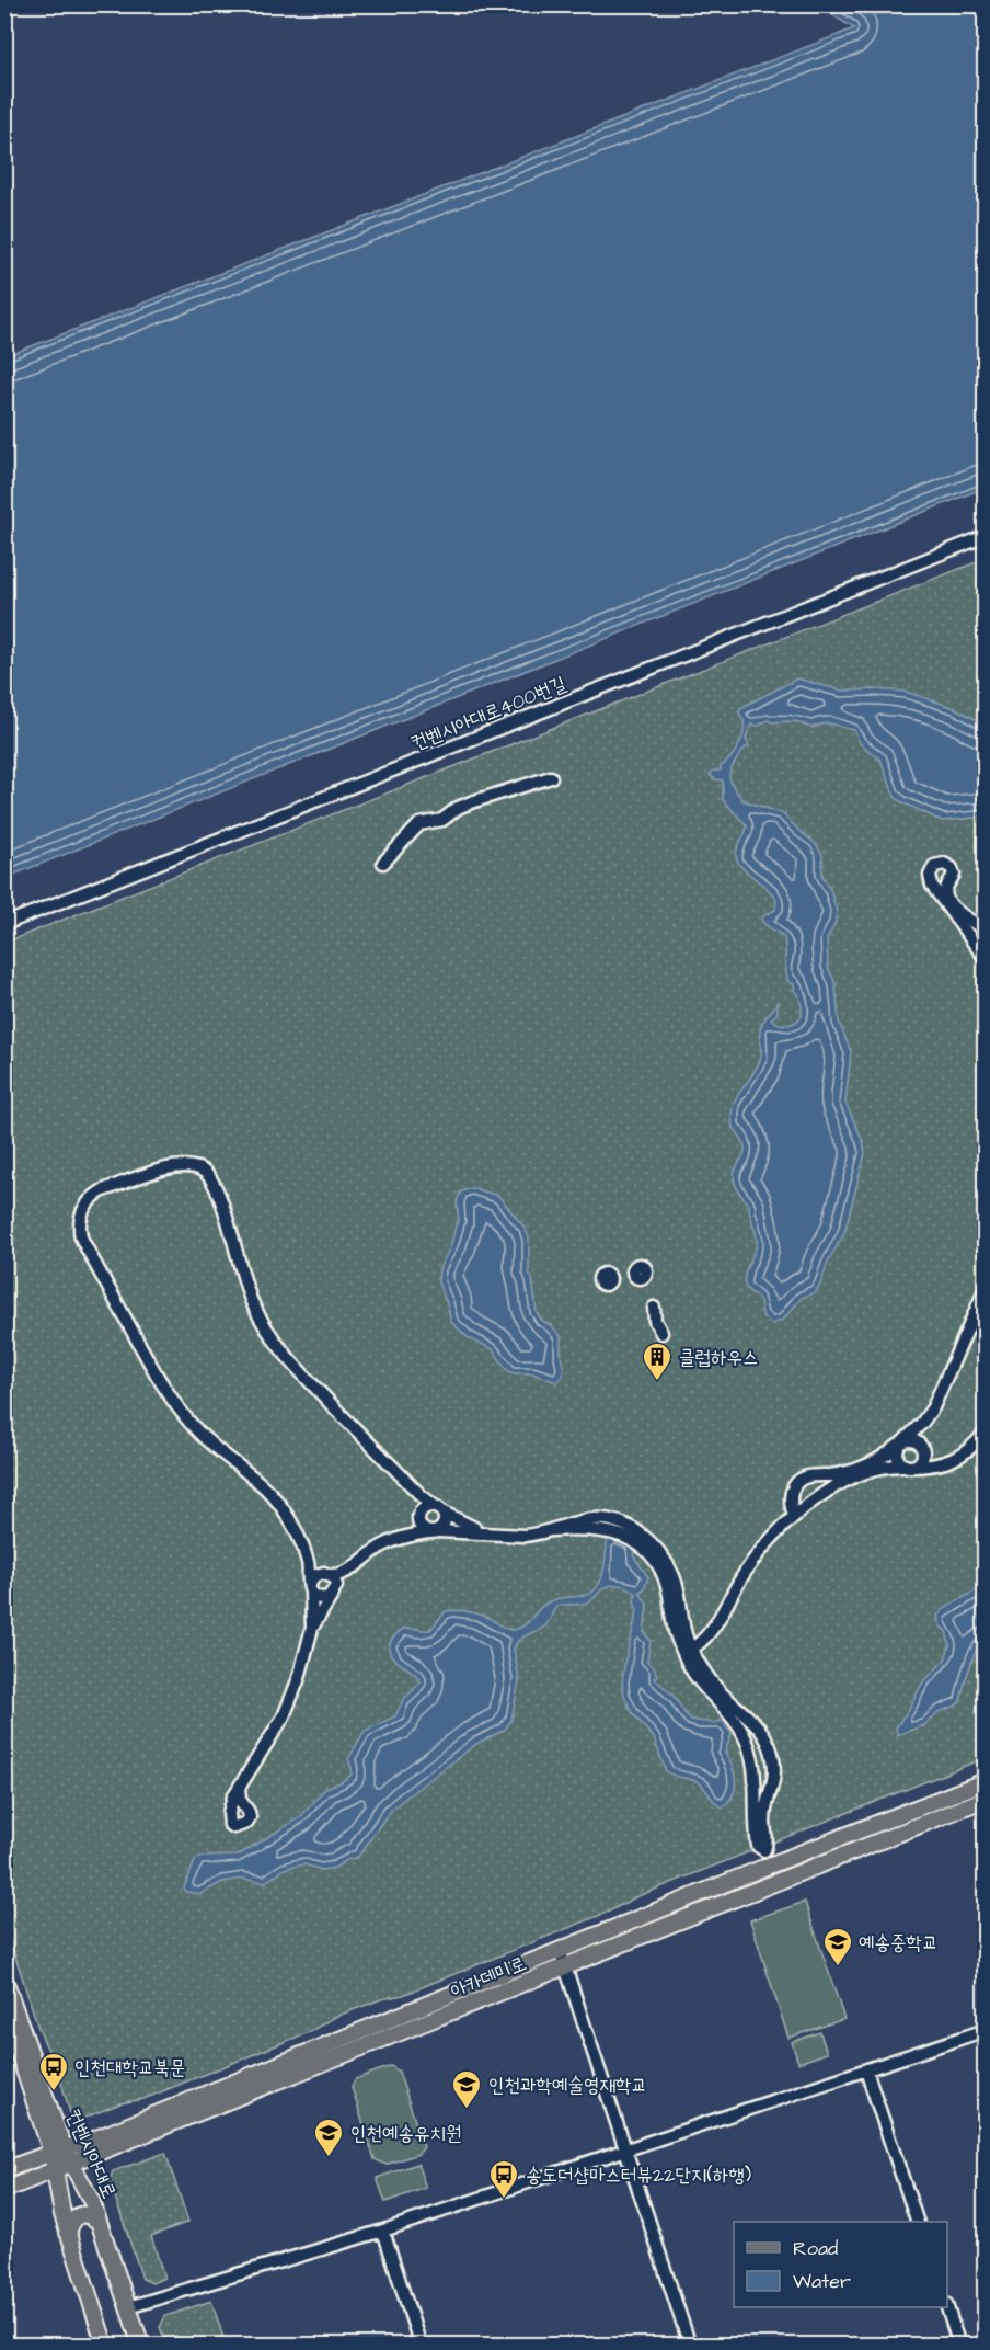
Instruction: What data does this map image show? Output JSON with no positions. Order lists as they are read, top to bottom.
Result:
{
  "streets": {
    "main road": ["아카데미로", "컨벤시아대로"],
    "street": ["컨벤시아대로400번길"]
  },
  "crossings": [
    ["아카데미로", "컨벤시아대로"]
  ],
  "places": {
    "building": ["클럽하우스"],
    "school or university": ["예송중학교", "인천과학예술영재학교", "인천예송유치원"],
    "bus stop": ["인천대학교북문", "송도더샵마스터뷰22단지(하행)"]
  },
  "legend": ["Road", "Water"]
}
